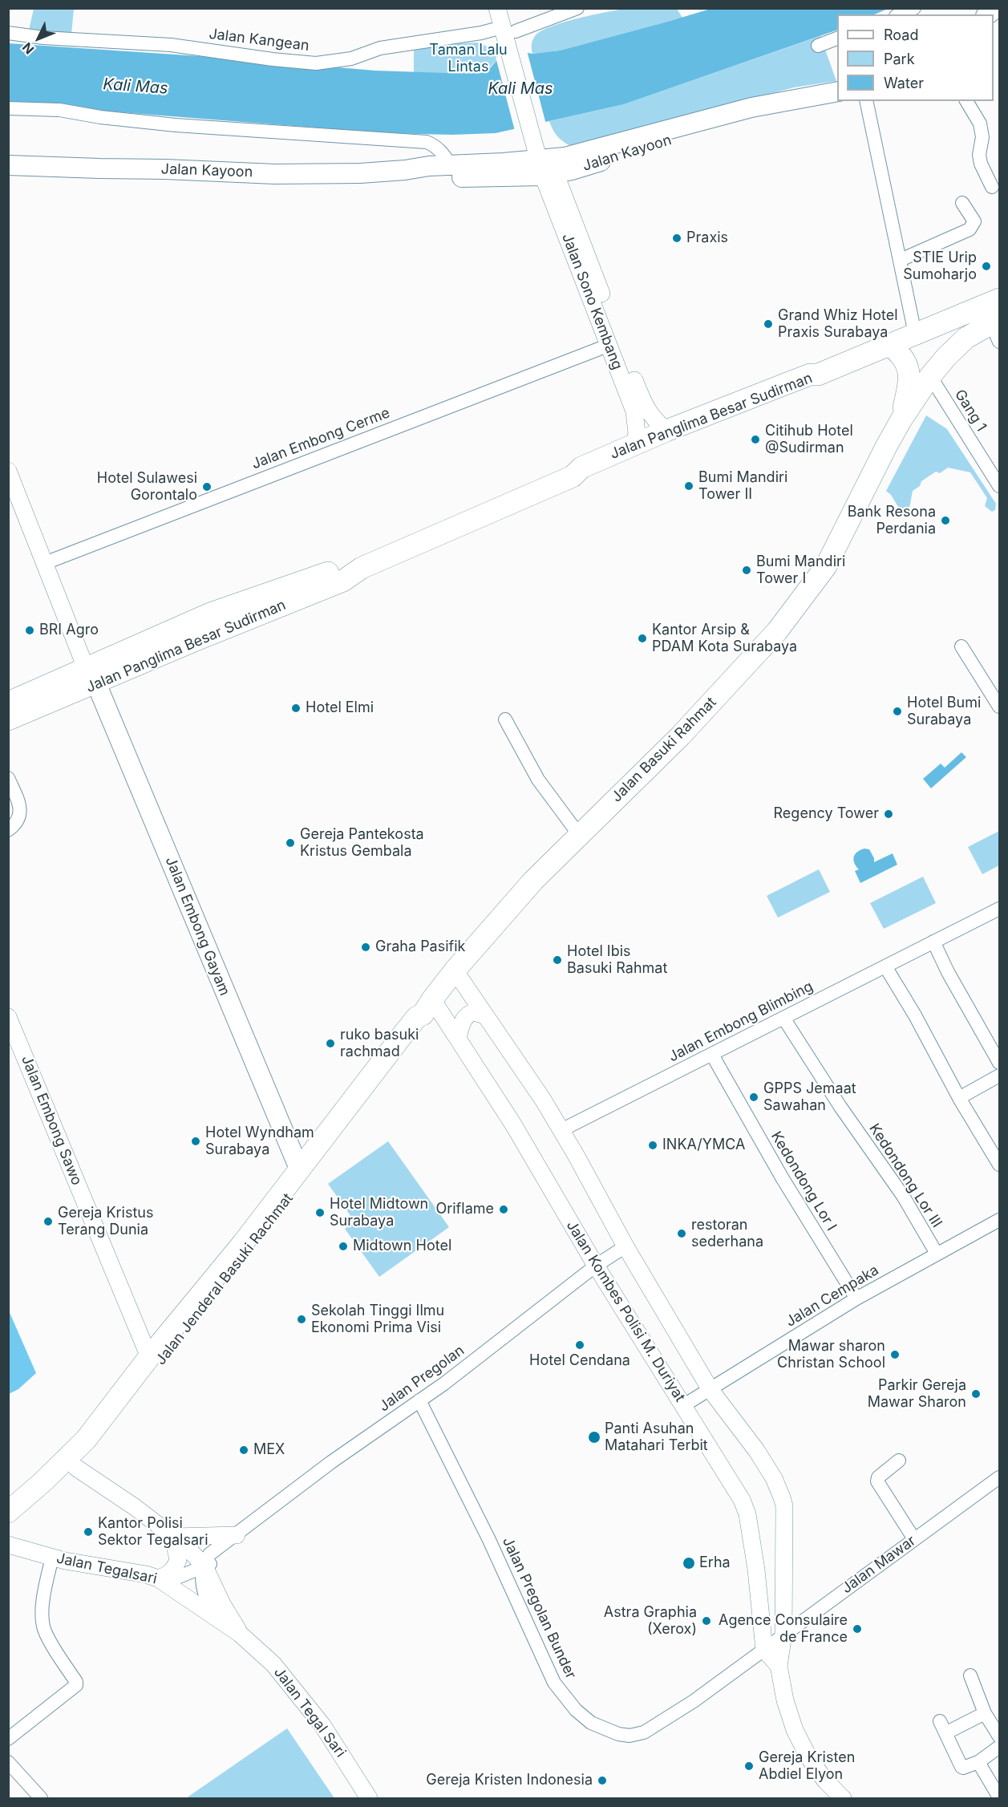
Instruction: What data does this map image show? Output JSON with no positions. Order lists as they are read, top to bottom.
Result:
{
  "streets": {
    "main road": [
      "Jalan Kayoon",
      "Jalan Panglima Besar Sudirman",
      "Jalan Basuki Rahmat",
      "Jalan Embong Gayam",
      "Jalan Jenderal Basuki Rachmat"
    ],
    "street": [
      "Jalan Kangean",
      "Jalan Sono Kembang",
      "Gang 1",
      "Jalan Embong Cerme",
      "Jalan Embong Blimbing",
      "Jalan Embong Sawo",
      "Kedondong Lor III",
      "Kedondong Lor I",
      "Jalan Cempaka",
      "Jalan Kombes Polisi M. Duriyat",
      "Jalan Pregolan",
      "Jalan Mawar",
      "Jalan Tegalsari",
      "Jalan Pregolan Bunder",
      "Jalan Tegal Sari"
    ]
  },
  "crossings": [
    ["Jalan Kayoon", "Jalan Sono Kembang"],
    ["Jalan Sono Kembang", "Jalan Panglima Besar Sudirman"],
    ["Jalan Sono Kembang", "Jalan Embong Cerme"],
    ["Jalan Panglima Besar Sudirman", "Jalan Embong Gayam"],
    ["Jalan Basuki Rahmat", "Jalan Jenderal Basuki Rachmat"],
    ["Jalan Basuki Rahmat", "Jalan Kombes Polisi M. Duriyat"],
    ["Jalan Embong Gayam", "Jalan Jenderal Basuki Rachmat"],
    ["Jalan Embong Blimbing", "Kedondong Lor III"],
    ["Jalan Embong Blimbing", "Kedondong Lor I"],
    ["Jalan Embong Sawo", "Jalan Jenderal Basuki Rachmat"],
    ["Kedondong Lor III", "Jalan Cempaka"],
    ["Kedondong Lor I", "Jalan Cempaka"],
    ["Jalan Jenderal Basuki Rachmat", "Jalan Kombes Polisi M. Duriyat"],
    ["Jalan Cempaka", "Jalan Kombes Polisi M. Duriyat"],
    ["Jalan Kombes Polisi M. Duriyat", "Jalan Pregolan"],
    ["Jalan Kombes Polisi M. Duriyat", "Jalan Pregolan Bunder"],
    ["Jalan Pregolan", "Jalan Pregolan Bunder"],
    ["Jalan Mawar", "Jalan Pregolan Bunder"],
    ["Jalan Tegalsari", "Jalan Tegal Sari"]
  ],
  "water": ["Kali Mas"],
  "parks": ["Taman Lalu Lintas"],
  "places": [
    "Praxis",
    "STIE Urip Sumoharjo",
    "Grand Whiz Hotel Praxis Surabaya",
    "Citihub Hotel @Sudirman",
    "Bumi Mandiri Tower II",
    "Hotel Sulawesi Gorontalo",
    "Bank Resona Perdania",
    "Bumi Mandiri Tower I",
    "BRI Agro",
    "Kantor Arsip & PDAM Kota Surabaya",
    "Hotel Elmi",
    "Hotel Bumi Surabaya",
    "Regency Tower",
    "Gereja Pantekosta Kristus Gembala",
    "Graha Pasifik",
    "Hotel Ibis Basuki Rahmat",
    "ruko basuki rachmad",
    "GPPS Jemaat Sawahan",
    "Hotel Wyndham Surabaya",
    "INKA/YMCA",
    "Oriflame",
    "Hotel Midtown Surabaya",
    "Gereja Kristus Terang Dunia",
    "restoran sederhana",
    "Midtown Hotel",
    "Sekolah Tinggi Ilmu Ekonomi Prima Visi",
    "Hotel Cendana",
    "Mawar sharon Christan School",
    "Parkir Gereja Mawar Sharon",
    "Panti Asuhan Matahari Terbit",
    "MEX",
    "Kantor Polisi Sektor Tegalsari",
    "Erha",
    "Astra Graphia (Xerox)",
    "Agence Consulaire de France",
    "Gereja Kristen Abdiel Elyon",
    "Gereja Kristen Indonesia"
  ],
  "legend": ["Road", "Park", "Water"],
  "north": "bottom left"
}
